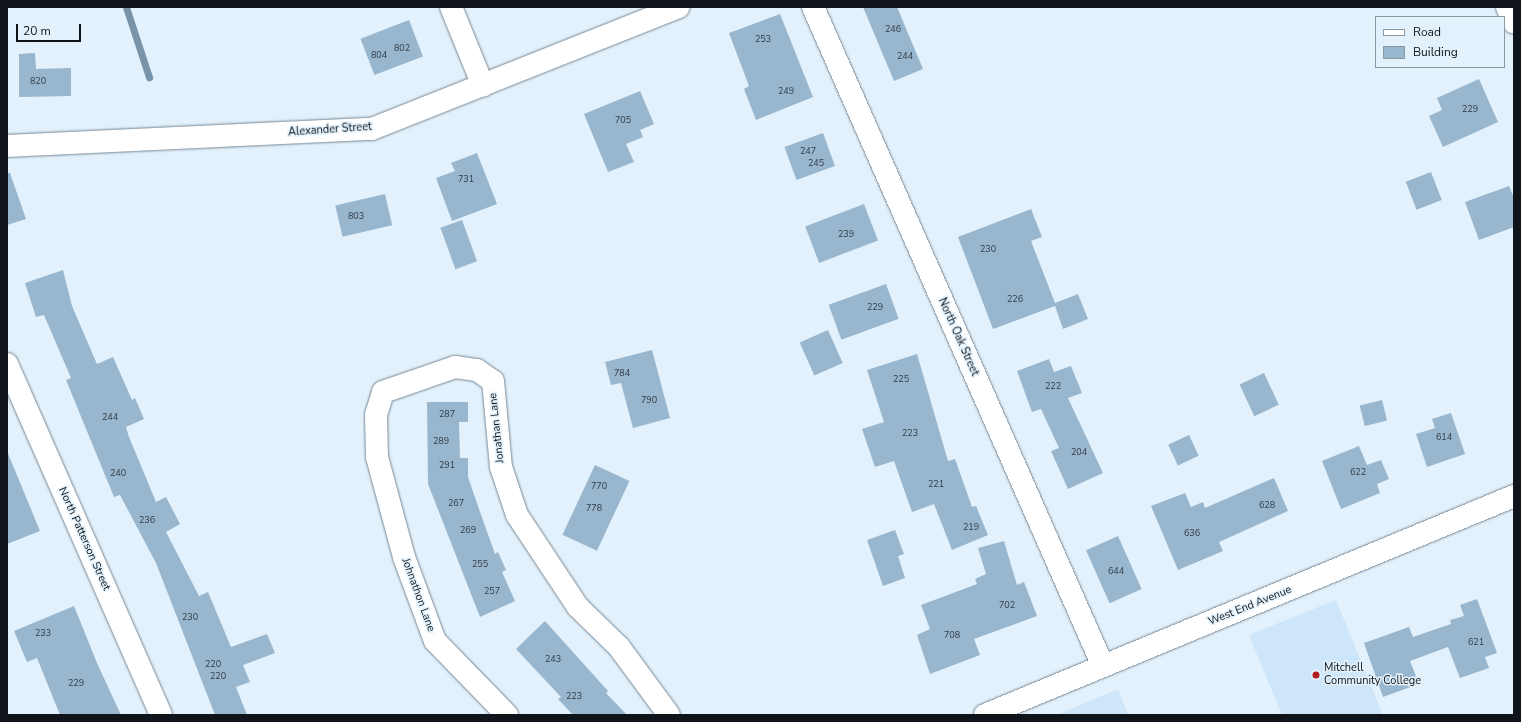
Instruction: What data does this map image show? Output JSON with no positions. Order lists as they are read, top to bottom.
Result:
{
  "streets": {
    "street": [
      "Alexander Street",
      "North Oak Street",
      "Jonathan Lane",
      "North Patterson Street",
      "Johnathon Lane",
      "West End Avenue"
    ]
  },
  "crossings": [
    ["North Oak Street", "West End Avenue"],
    ["Jonathan Lane", "Johnathon Lane"]
  ],
  "places": ["Mitchell Community College"],
  "house_numbers": [
    "246",
    "253",
    "802",
    "804",
    "244",
    "820",
    "249",
    "229",
    "705",
    "247",
    "245",
    "731",
    "803",
    "239",
    "230",
    "226",
    "229",
    "784",
    "225",
    "222",
    "790",
    "287",
    "244",
    "223",
    "614",
    "289",
    "204",
    "291",
    "622",
    "240",
    "221",
    "770",
    "267",
    "628",
    "778",
    "236",
    "219",
    "269",
    "636",
    "255",
    "644",
    "257",
    "702",
    "230",
    "233",
    "708",
    "621",
    "243",
    "220",
    "220",
    "229",
    "223"
  ],
  "legend": ["Road", "Building"],
  "scale_bar": "20 m"
}
